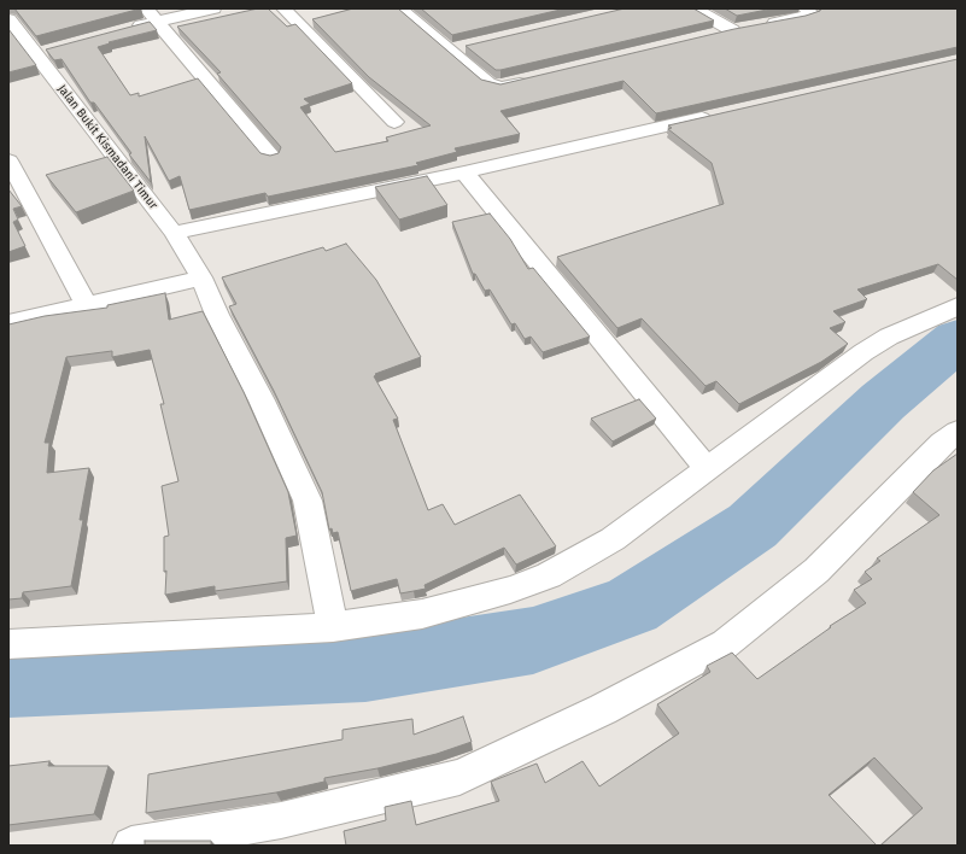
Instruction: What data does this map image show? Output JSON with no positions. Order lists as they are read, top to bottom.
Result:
{
  "streets": {
    "street": ["Jalan Bukit Kismadani Timur"]
  }
}
